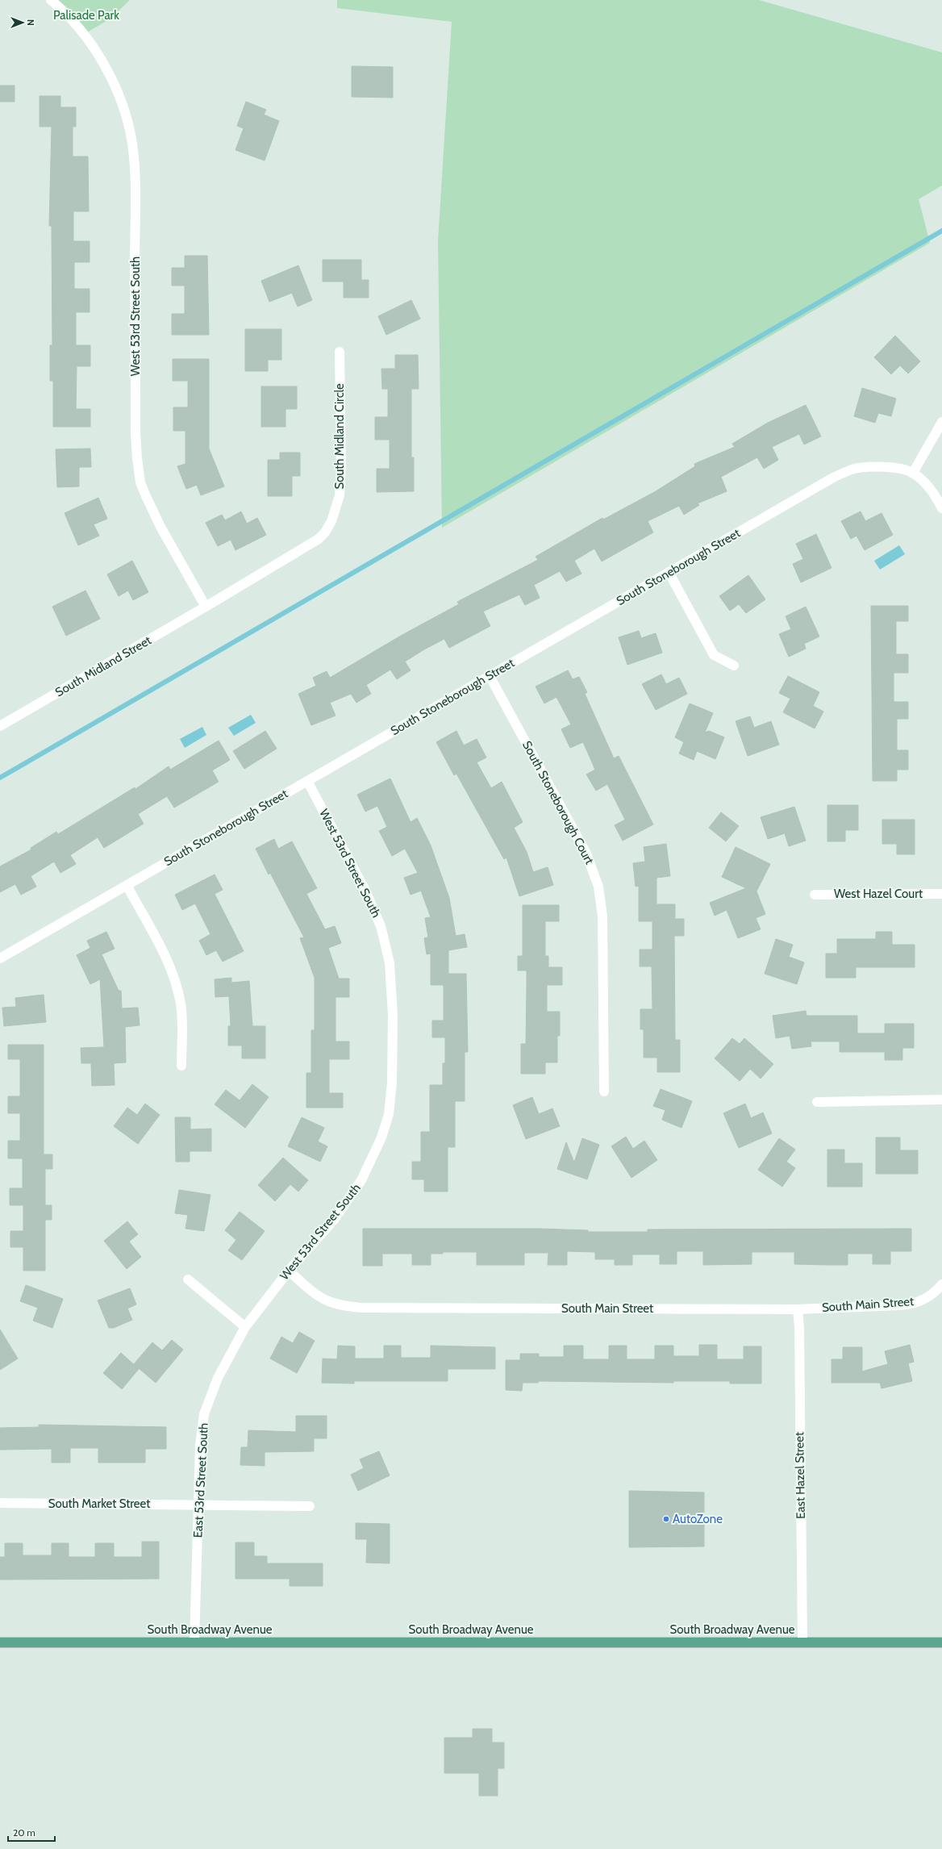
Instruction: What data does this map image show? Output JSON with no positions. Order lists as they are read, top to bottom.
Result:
{
  "streets": {
    "main road": ["South Broadway Avenue"],
    "street": [
      "West 53rd Street South",
      "South Midland Circle",
      "South Stoneborough Street",
      "South Midland Street",
      "South Stoneborough Court",
      "West Hazel Court",
      "South Main Street",
      "East Hazel Street",
      "East 53rd Street South",
      "South Market Street"
    ]
  },
  "crossings": [
    ["West 53rd Street South", "South Midland Circle"],
    ["West 53rd Street South", "South Stoneborough Street"],
    ["West 53rd Street South", "South Midland Street"],
    ["West 53rd Street South", "South Main Street"],
    ["West 53rd Street South", "East 53rd Street South"],
    ["South Midland Circle", "South Midland Street"],
    ["South Stoneborough Street", "South Stoneborough Court"],
    ["South Main Street", "East Hazel Street"],
    ["East Hazel Street", "South Broadway Avenue"],
    ["East 53rd Street South", "South Market Street"],
    ["East 53rd Street South", "South Broadway Avenue"]
  ],
  "parks": ["Palisade Park"],
  "places": ["AutoZone"],
  "scale_bar": "20 m",
  "north": "right"
}
